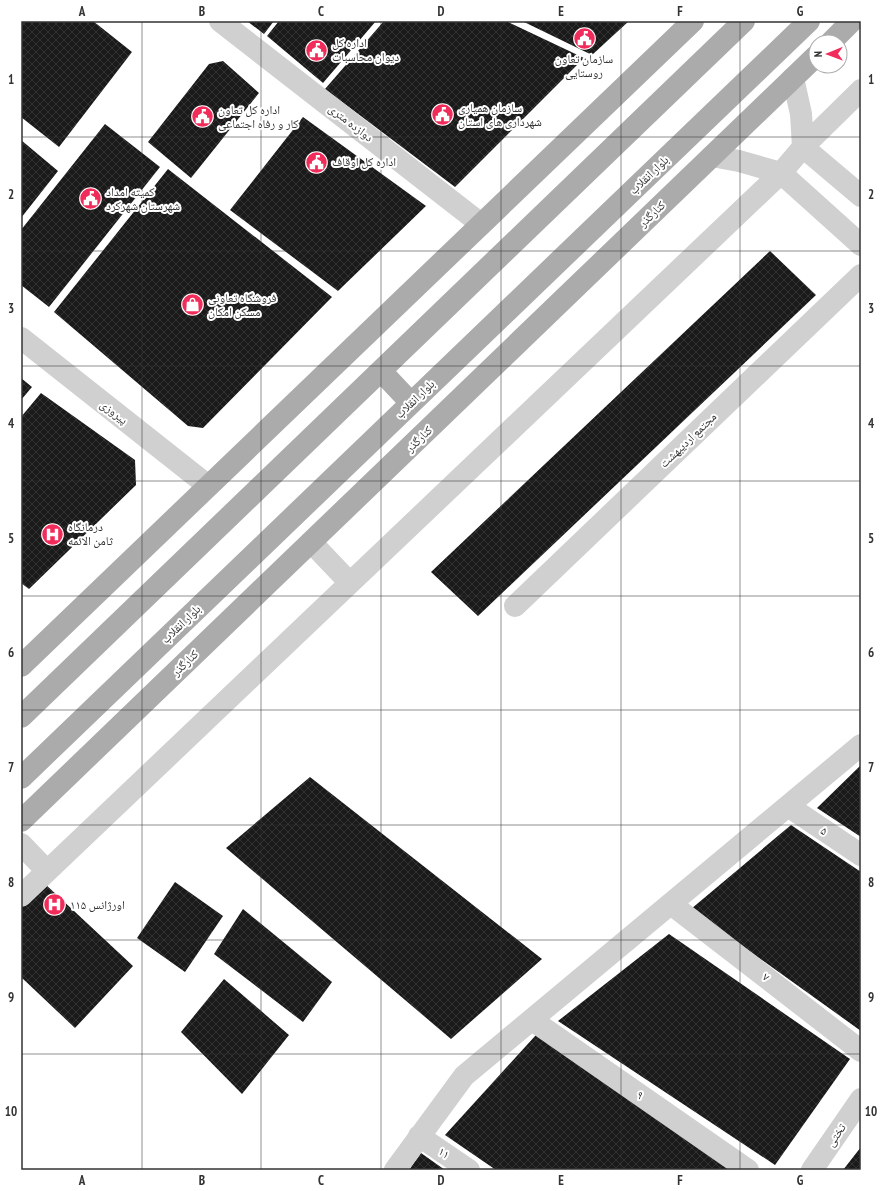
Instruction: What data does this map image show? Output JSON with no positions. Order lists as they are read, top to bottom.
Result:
{
  "streets": {
    "main road": ["بلوار انقلاب", "کنارگذر"],
    "street": [
      "دوازده متری",
      "پیروزی",
      "مجتمع اردیبهشت",
      "۵",
      "۷",
      "۹",
      "تختی",
      "۱۱"
    ]
  },
  "places": {
    "public building": [
      "سازمان تعاون روستایی",
      "اداره کل دیوان محاسبات",
      "سازمان همیاری شهرداری های استان",
      "اداره کل تعاون کار و رفاه اجتماعی",
      "اداره کل اوقاف",
      "کمیته امداد شهرستان شهرکرد"
    ],
    "shop": ["فروشگاه تعاونی مسکن امکان"],
    "hospital": ["درمانگاه ثامن الائمه", "اورژانس ۱۱۵"]
  },
  "north": "left",
  "grid": {
    "columns": [
      "A",
      "B",
      "C",
      "D",
      "E",
      "F",
      "G"
    ],
    "rows": [
      "1",
      "2",
      "3",
      "4",
      "5",
      "6",
      "7",
      "8",
      "9",
      "10"
    ]
  }
}
